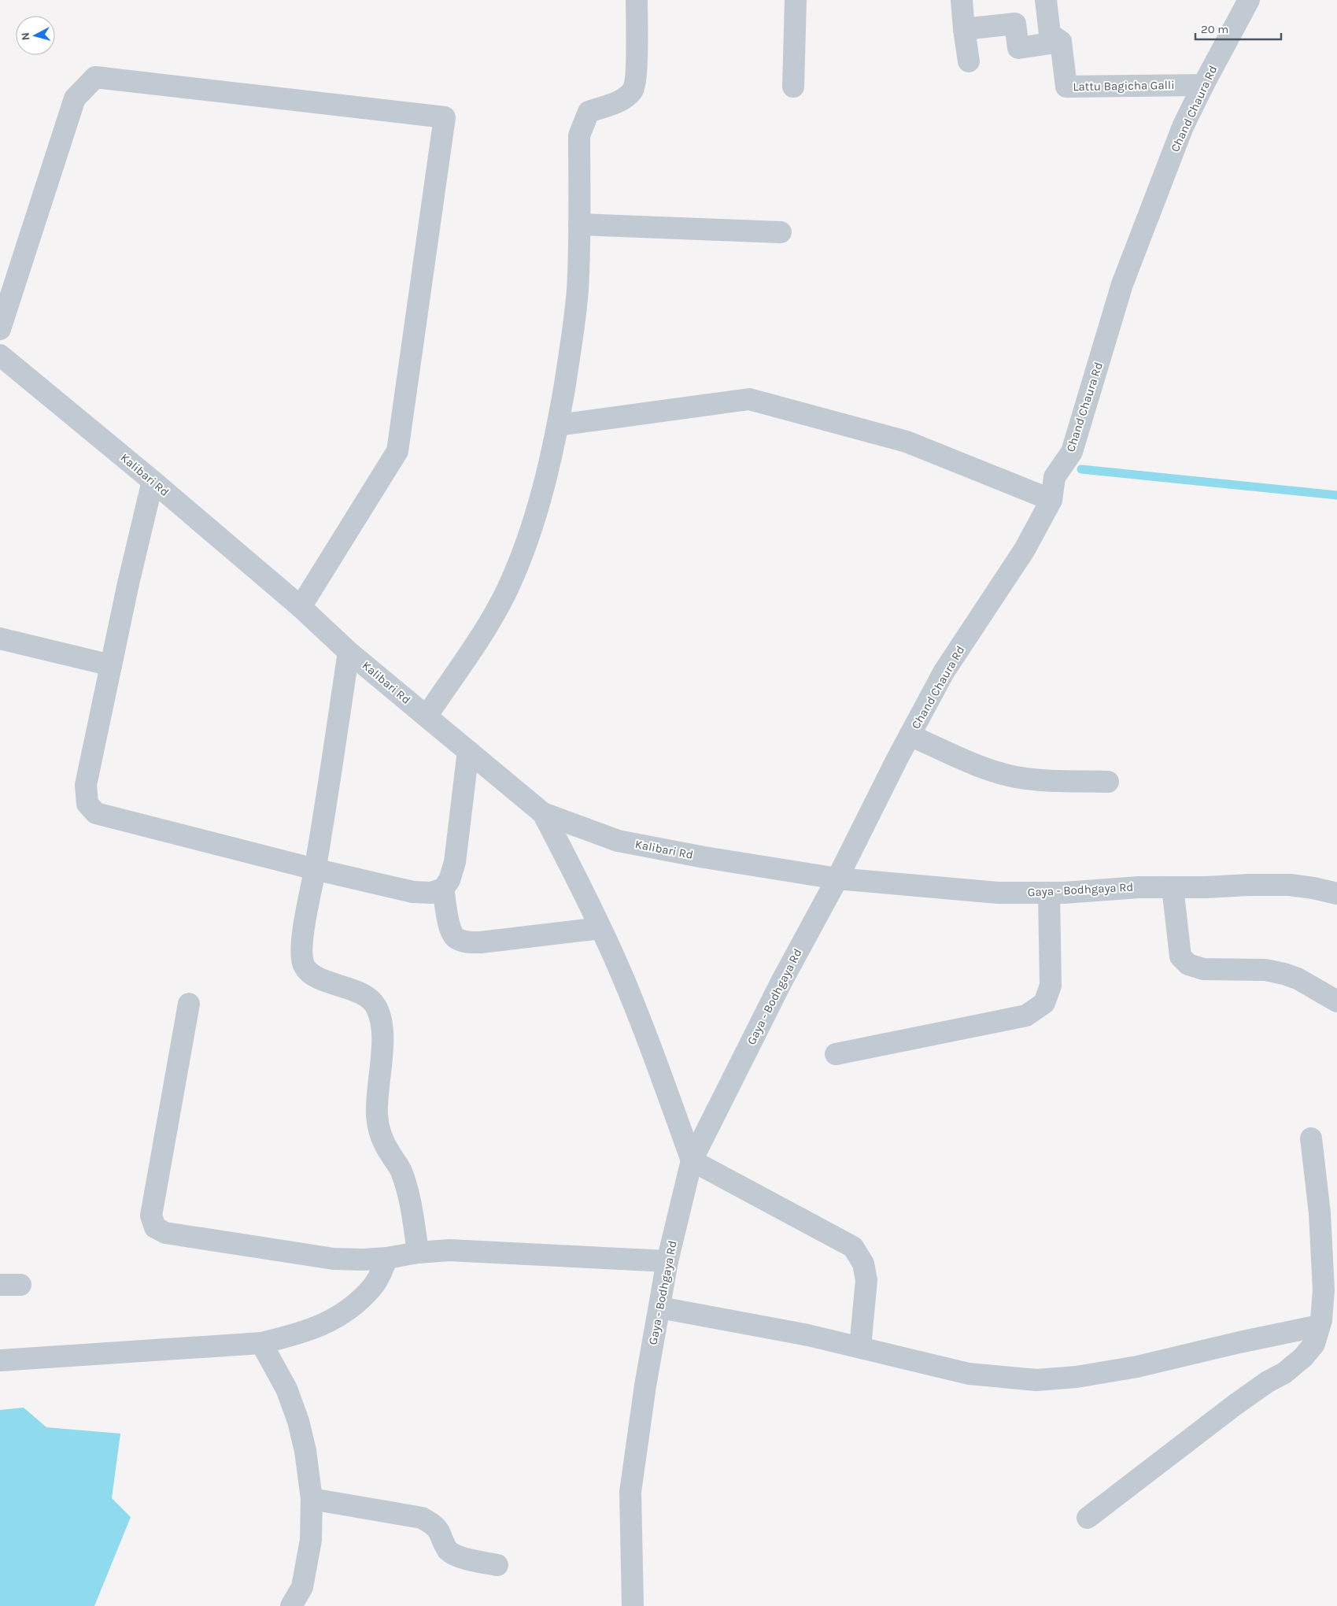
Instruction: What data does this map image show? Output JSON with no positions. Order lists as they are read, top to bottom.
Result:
{
  "streets": {
    "street": [
      "Lattu Bagicha Galli",
      "Chand Chaura Rd",
      "Kalibari Rd",
      "Gaya - Bodhgaya Rd"
    ]
  },
  "crossings": [
    ["Lattu Bagicha Galli", "Chand Chaura Rd"],
    ["Chand Chaura Rd", "Kalibari Rd"],
    ["Chand Chaura Rd", "Gaya - Bodhgaya Rd"],
    ["Kalibari Rd", "Gaya - Bodhgaya Rd"]
  ],
  "scale_bar": "20 m",
  "north": "left"
}
